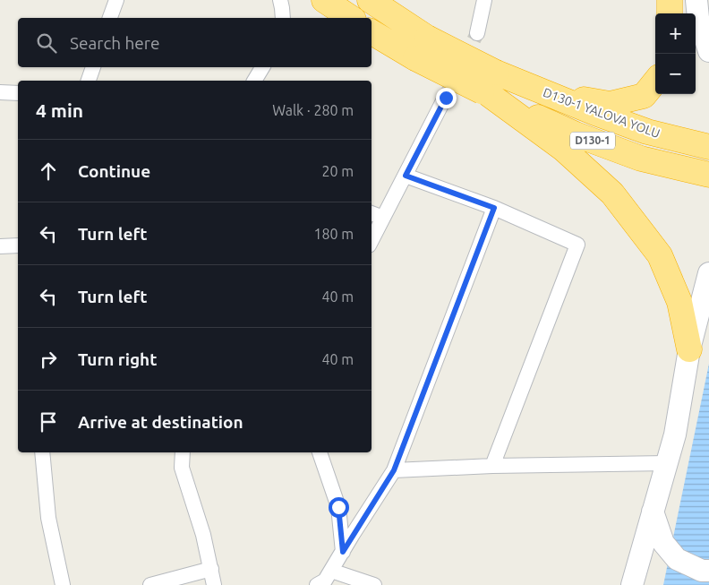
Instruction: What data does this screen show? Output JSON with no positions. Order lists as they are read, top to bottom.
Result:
{
  "streets": {
    "highway": ["D130-1 YALOVA YOLU", "D130-1"]
  },
  "crossings": [
    ["D130-1 YALOVA YOLU", "D130-1"]
  ],
  "page": {
    "map_buttons": ["+", "−"],
    "search": "Search here",
    "heading": ["4 min", "Walk · 280 m"],
    "list": [
      ["Continue", "20 m"],
      ["Turn left", "180 m"],
      ["Turn left", "40 m"],
      ["Turn right", "40 m"],
      "Arrive at destination"
    ]
  }
}
